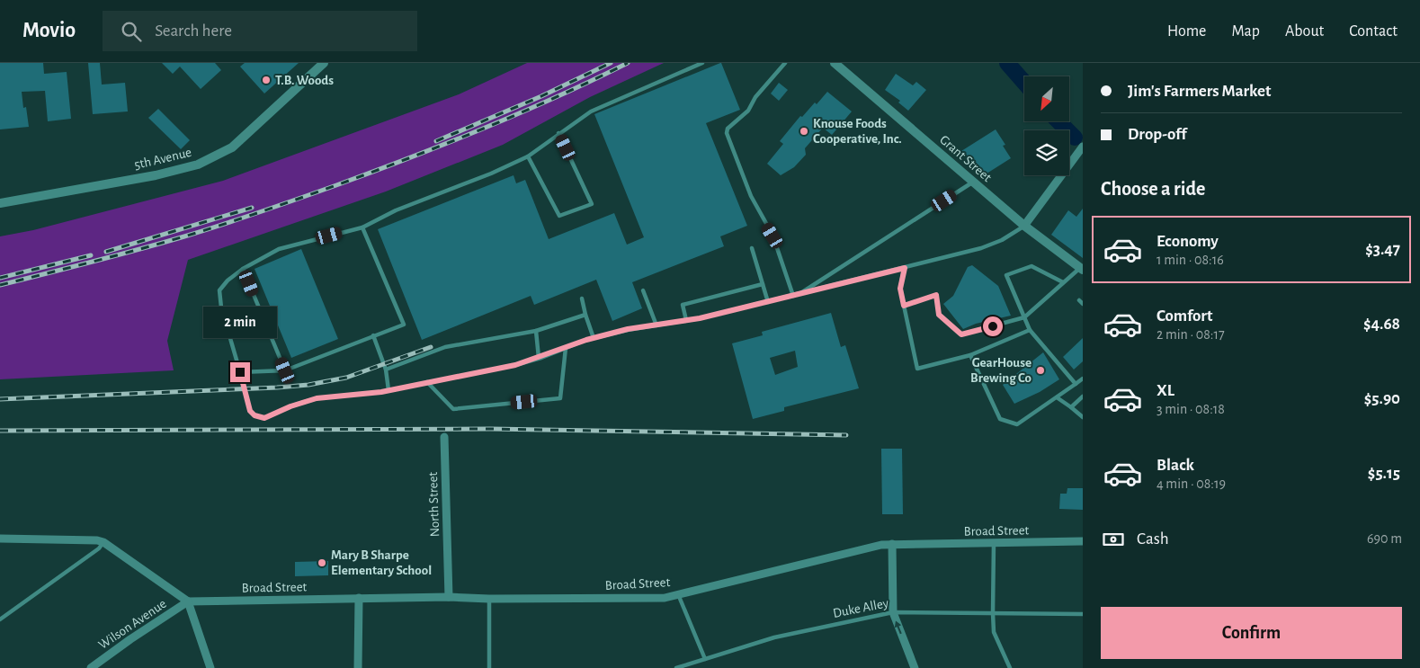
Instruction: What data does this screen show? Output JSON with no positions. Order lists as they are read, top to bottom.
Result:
{
  "streets": {
    "street": [
      "5th Avenue",
      "Grant Street",
      "North Street",
      "Broad Street",
      "Wilson Avenue"
    ],
    "lane": ["Duke Alley"]
  },
  "crossings": [
    ["North Street", "Broad Street"],
    ["Broad Street", "Wilson Avenue"]
  ],
  "places": [
    "T.B. Woods",
    "Knouse Foods Cooperative, Inc.",
    "GearHouse Brewing Co",
    "Mary B Sharpe Elementary School"
  ],
  "north": "bottom left",
  "page": {
    "header": "Movio",
    "search": "Search here",
    "nav": [
      "Home",
      "Map",
      "About",
      "Contact"
    ],
    "banner": ["Jim's Farmers Market", "Drop-off"],
    "heading": "Choose a ride",
    "list": [
      {
        "name": "Economy",
        "note": "1 min · 08:16",
        "value": "$3.47"
      },
      {
        "name": "Comfort",
        "note": "2 min · 08:17",
        "value": "$4.68"
      },
      {
        "name": "XL",
        "note": "3 min · 08:18",
        "value": "$5.90"
      },
      {
        "name": "Black",
        "note": "4 min · 08:19",
        "value": "$5.15"
      }
    ],
    "bubble": "2 min",
    "pay": ["Cash", "690 m"],
    "buttons": "Confirm"
  }
}
